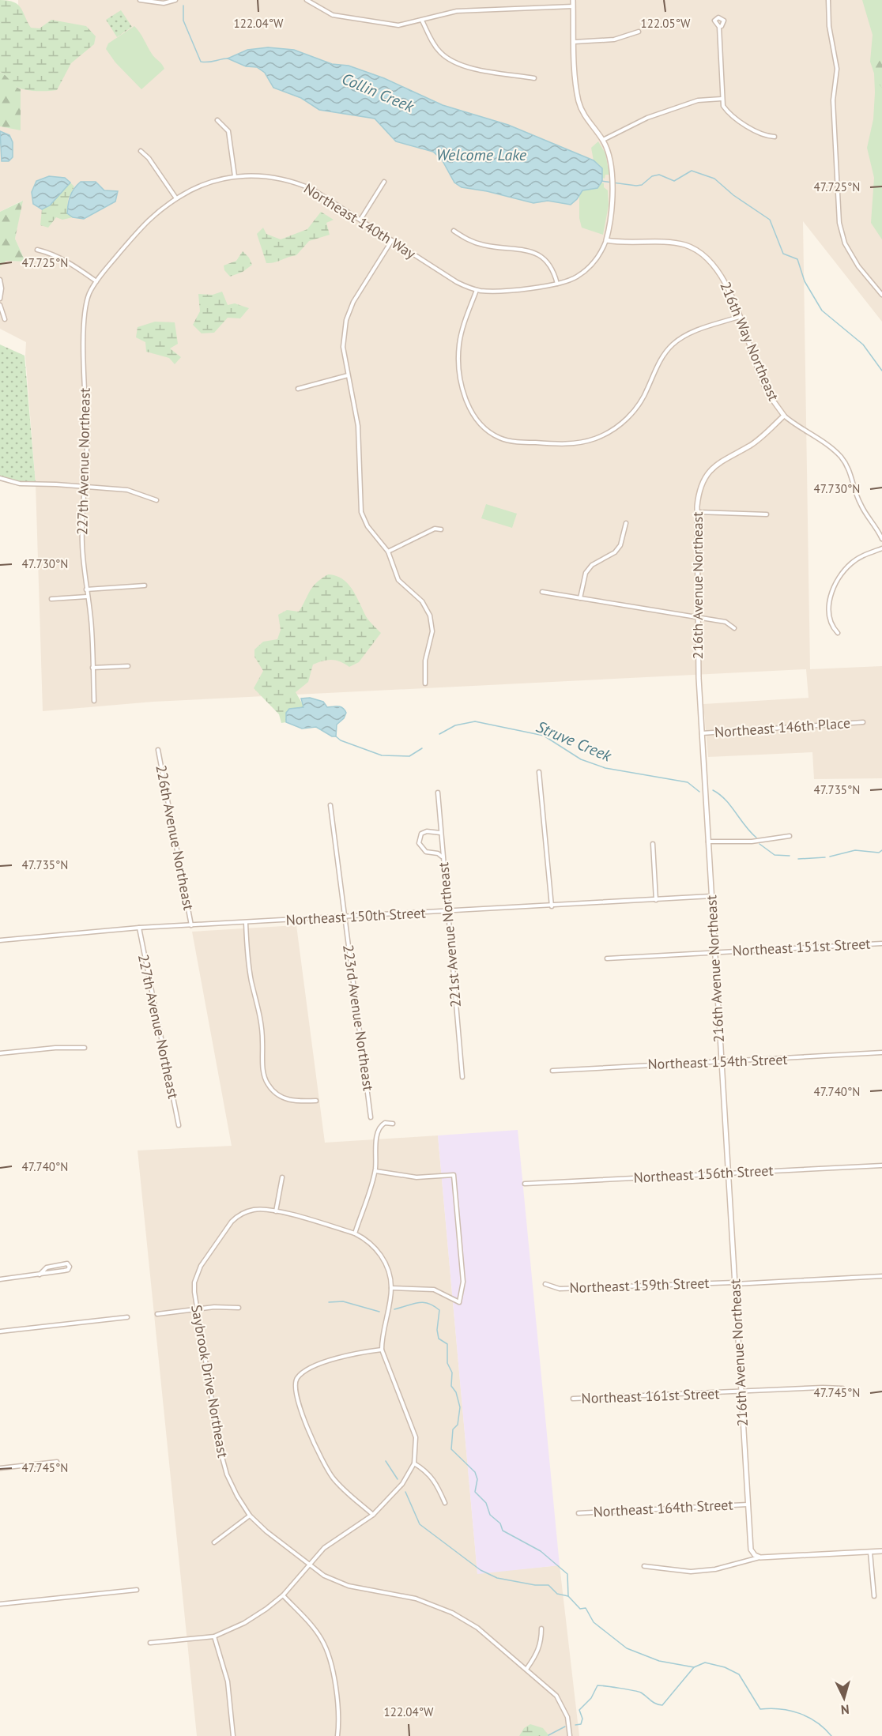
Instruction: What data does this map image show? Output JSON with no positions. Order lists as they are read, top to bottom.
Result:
{
  "streets": {
    "street": [
      "Northeast 140th Way",
      "216th Way Northeast",
      "227th Avenue Northeast",
      "216th Avenue Northeast",
      "Northeast 146th Place",
      "226th Avenue Northeast",
      "Northeast 150th Street",
      "221st Avenue Northeast",
      "Northeast 151st Street",
      "223rd Avenue Northeast",
      "Northeast 154th Street",
      "Northeast 156th Street",
      "Northeast 159th Street",
      "Saybrook Drive Northeast",
      "Northeast 161st Street",
      "Northeast 164th Street"
    ]
  },
  "crossings": [
    ["Northeast 140th Way", "216th Way Northeast"],
    ["Northeast 140th Way", "227th Avenue Northeast"],
    ["216th Way Northeast", "216th Avenue Northeast"],
    ["227th Avenue Northeast", "Northeast 150th Street"],
    ["216th Avenue Northeast", "Northeast 146th Place"],
    ["216th Avenue Northeast", "Northeast 150th Street"],
    ["216th Avenue Northeast", "Northeast 151st Street"],
    ["216th Avenue Northeast", "Northeast 154th Street"],
    ["216th Avenue Northeast", "Northeast 156th Street"],
    ["216th Avenue Northeast", "Northeast 159th Street"],
    ["216th Avenue Northeast", "Northeast 161st Street"],
    ["216th Avenue Northeast", "Northeast 164th Street"],
    ["226th Avenue Northeast", "Northeast 150th Street"],
    ["Northeast 150th Street", "221st Avenue Northeast"],
    ["Northeast 150th Street", "223rd Avenue Northeast"]
  ],
  "water": ["Collin Creek", "Welcome Lake", "Struve Creek"],
  "north": "bottom",
  "coordinates": [
    "122.04°W",
    "122.05°W",
    "47.725°N",
    "47.730°N",
    "47.735°N",
    "47.740°N",
    "47.745°N"
  ]
}
